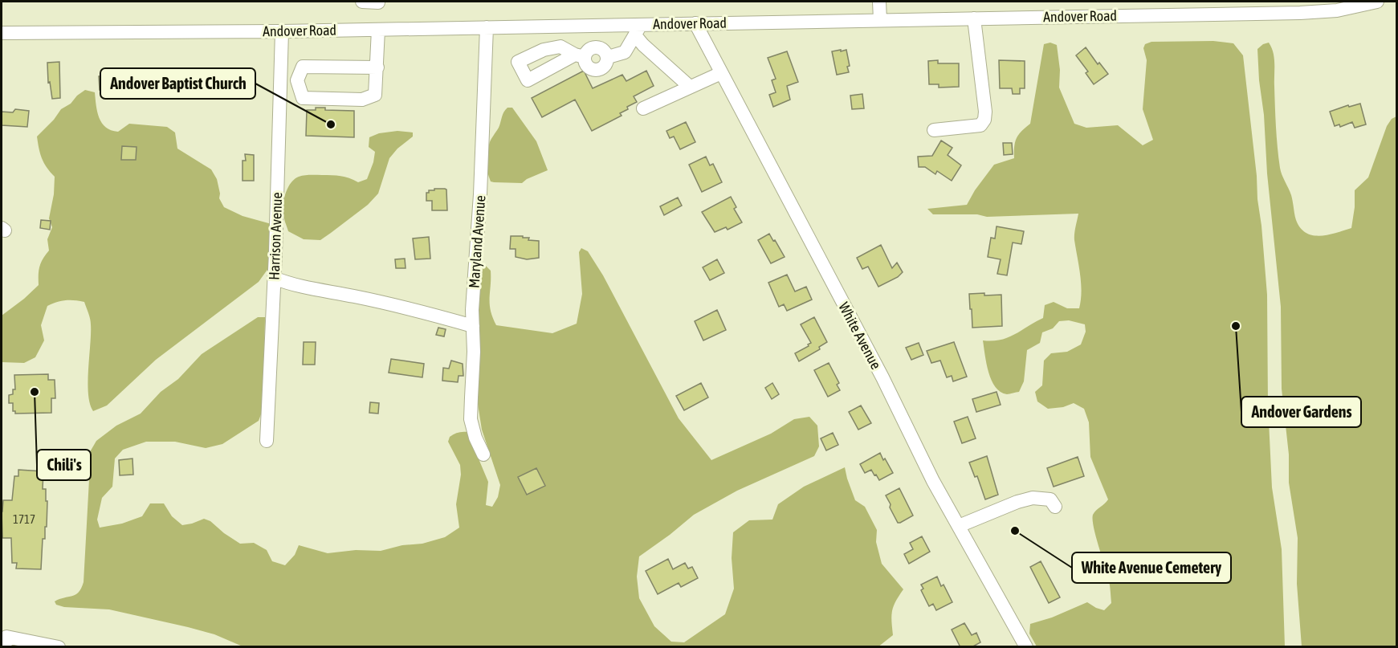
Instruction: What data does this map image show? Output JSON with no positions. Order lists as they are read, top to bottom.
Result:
{
  "streets": {
    "street": [
      "Andover Road",
      "Harrison Avenue",
      "Maryland Avenue",
      "White Avenue"
    ]
  },
  "crossings": [
    ["Andover Road", "Harrison Avenue"],
    ["Andover Road", "Maryland Avenue"],
    ["Andover Road", "White Avenue"]
  ],
  "places": [
    "Andover Baptist Church",
    "Andover Gardens",
    "Chili's",
    "White Avenue Cemetery"
  ],
  "house_numbers": ["1717"]
}
